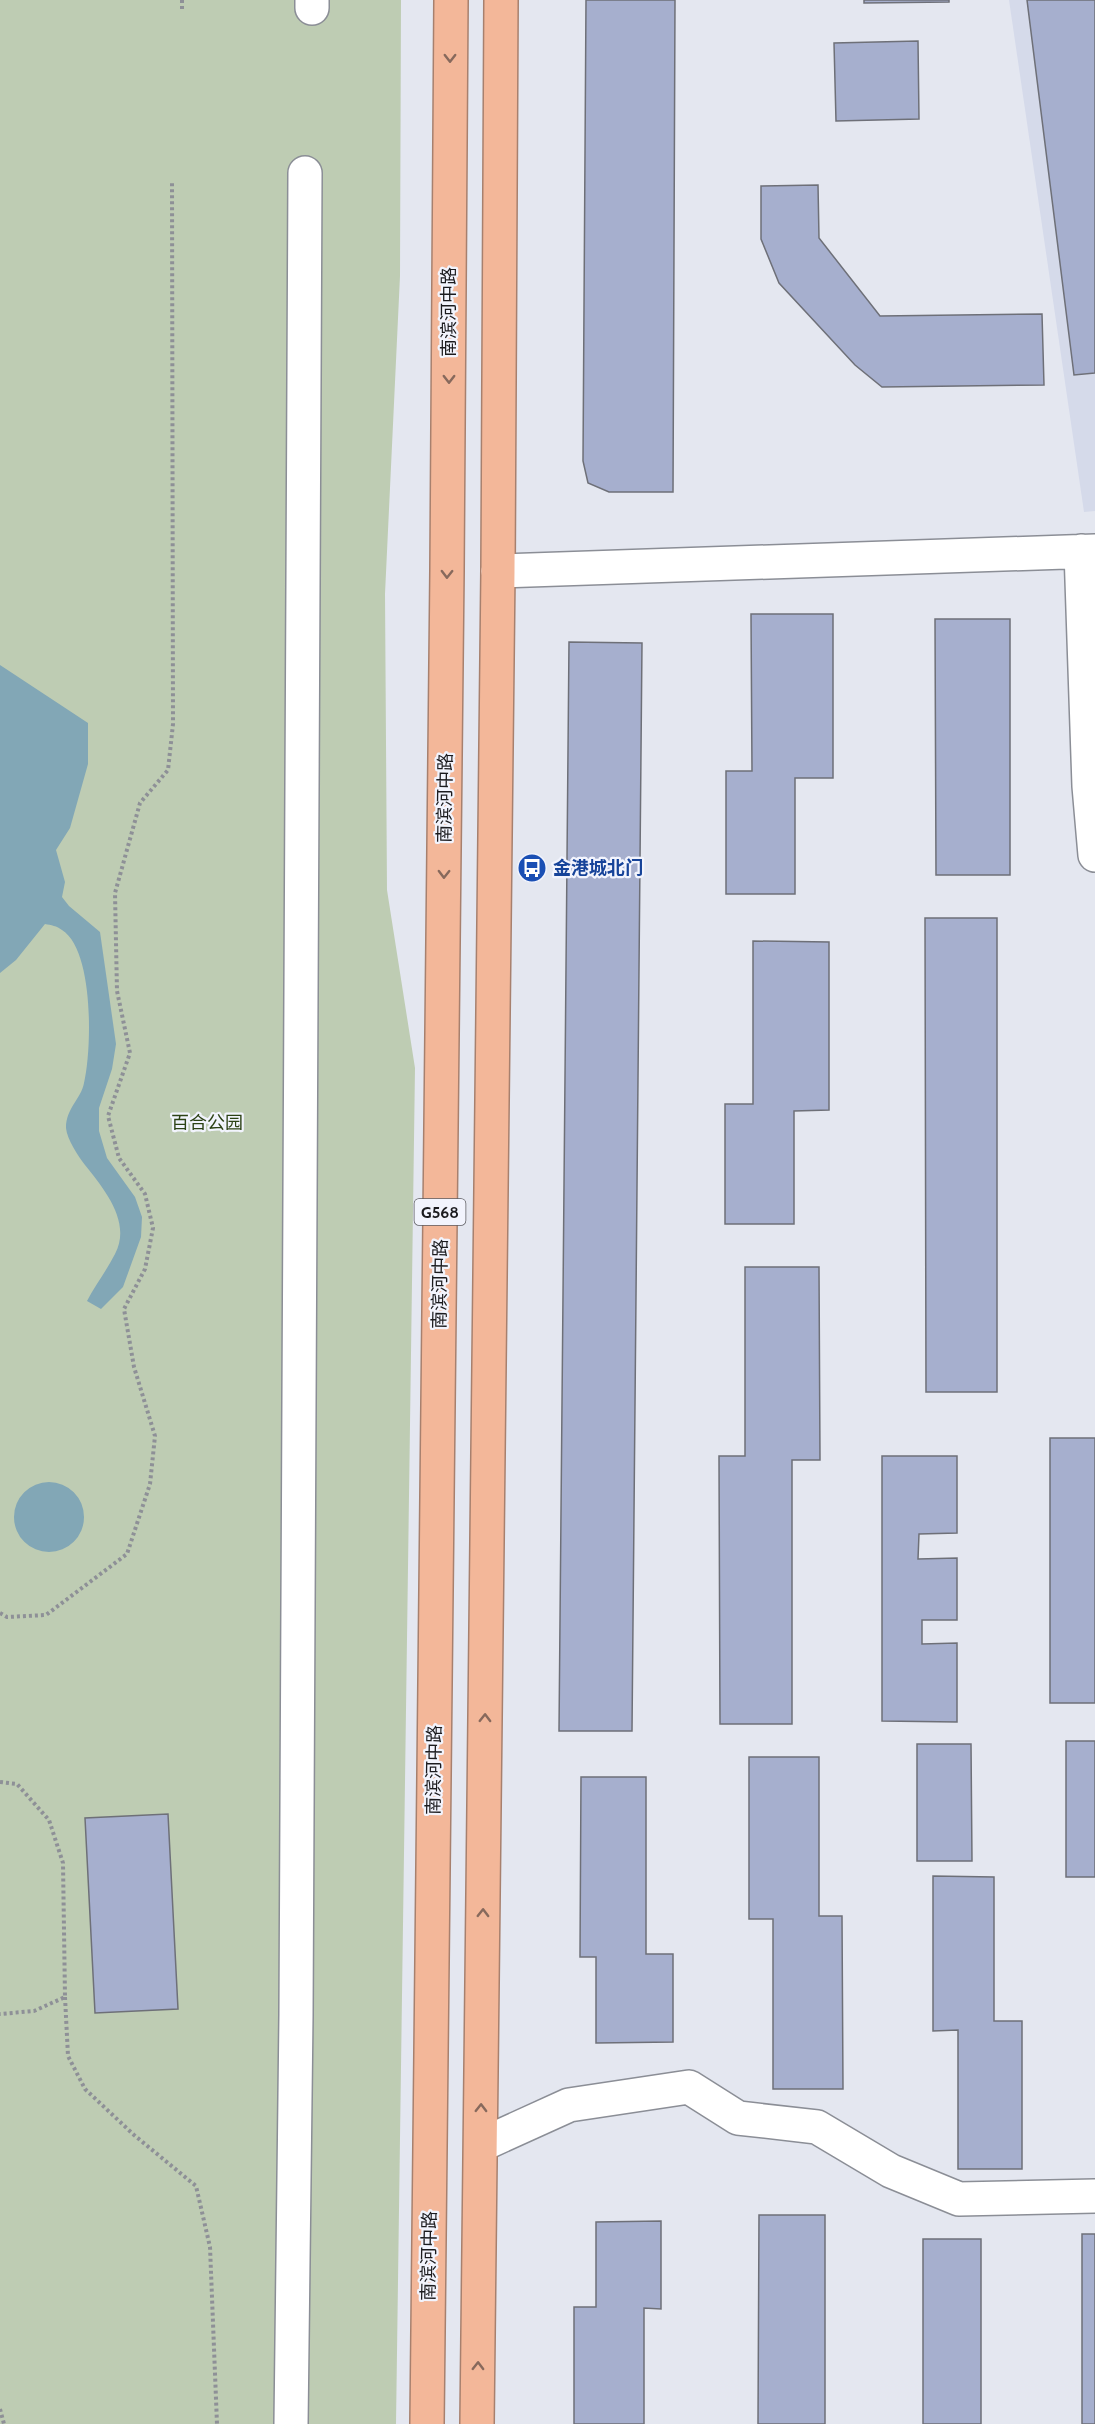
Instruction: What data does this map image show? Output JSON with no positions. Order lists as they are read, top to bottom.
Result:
{
  "streets": {
    "highway": ["南滨河中路", "G568"]
  },
  "parks": ["百合公园"],
  "places": {
    "bus stop": ["金港城北门"]
  }
}
